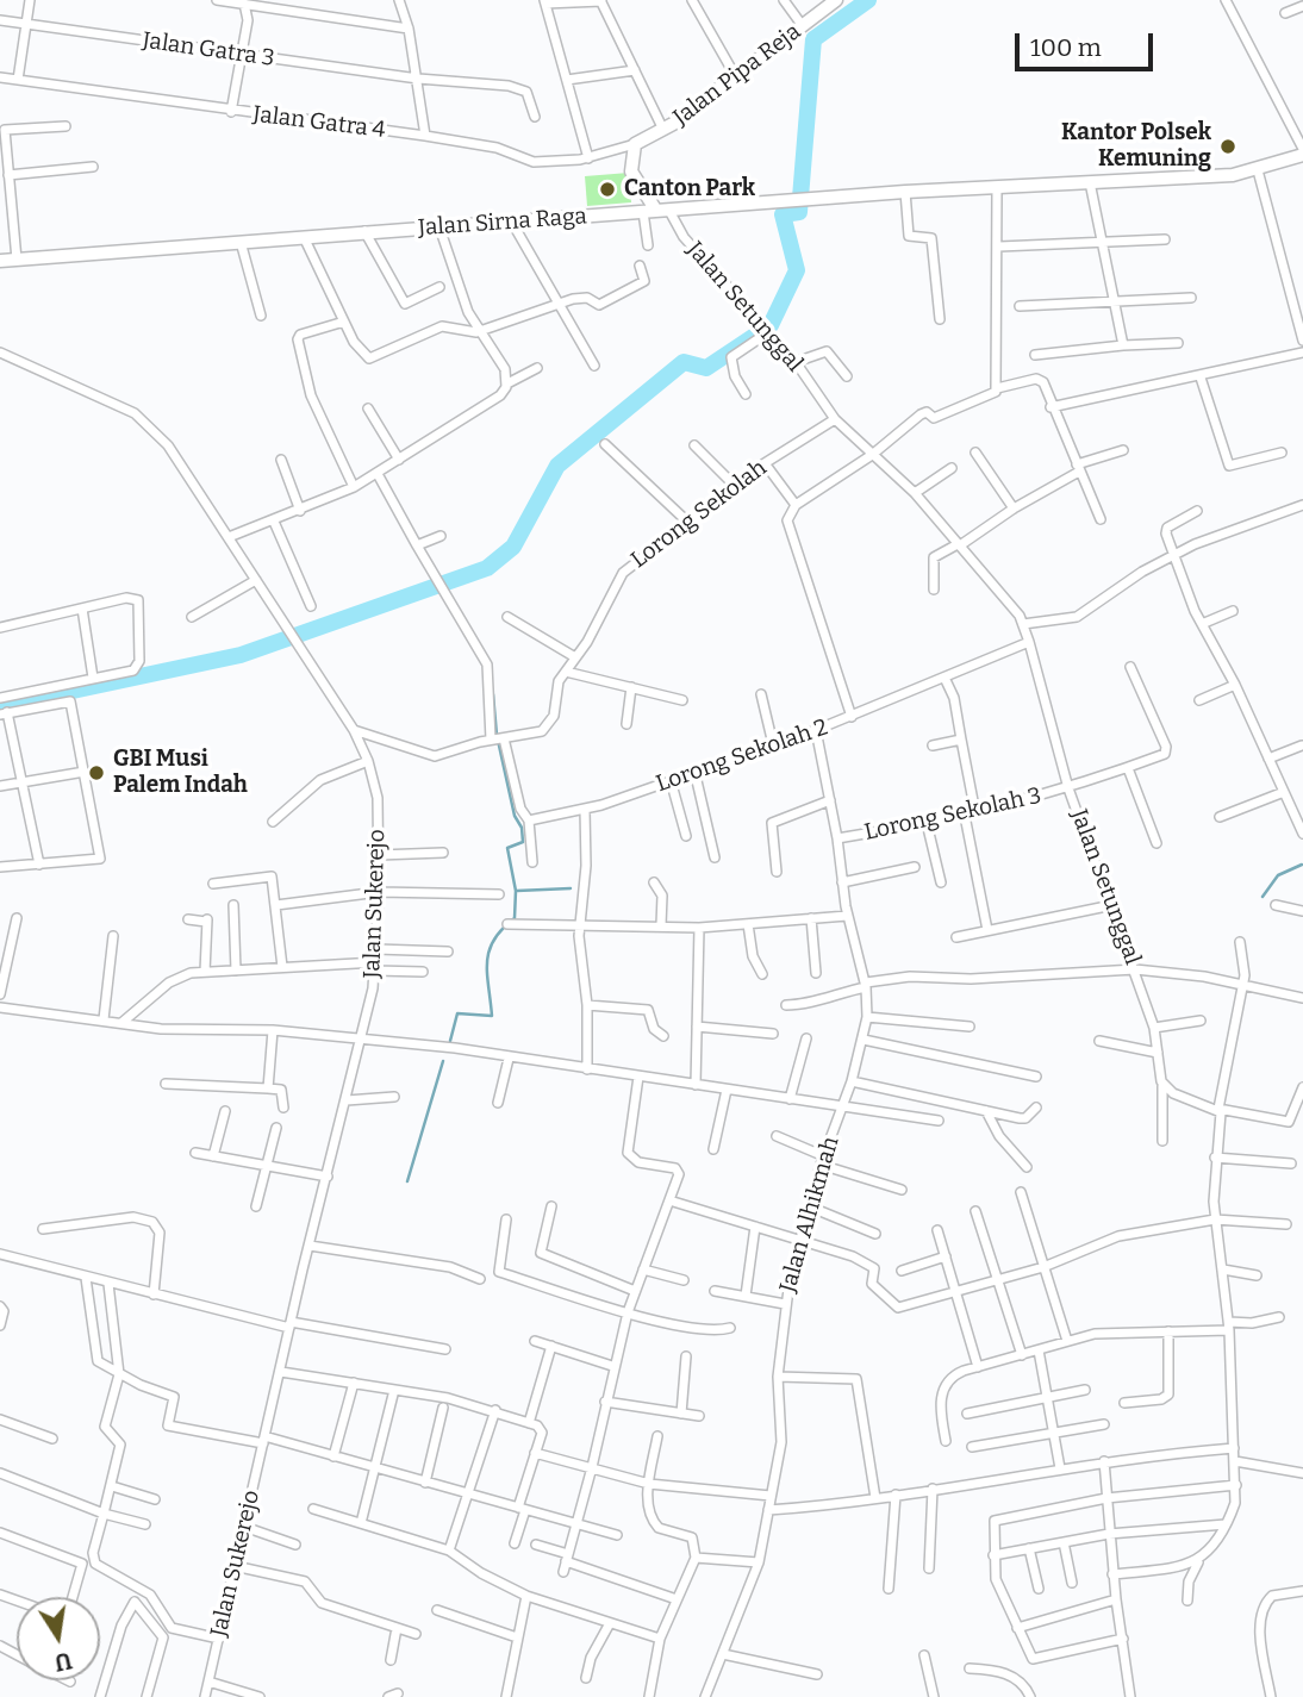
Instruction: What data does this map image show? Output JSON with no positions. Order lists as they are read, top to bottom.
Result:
{
  "streets": {
    "street": [
      "Jalan Gatra 3",
      "Jalan Pipa Reja",
      "Jalan Gatra 4",
      "Jalan Sirna Raga",
      "Jalan Setunggal",
      "Lorong Sekolah",
      "Lorong Sekolah 2",
      "Lorong Sekolah 3",
      "Jalan Sukerejo",
      "Jalan Alhikmah"
    ]
  },
  "crossings": [
    ["Jalan Pipa Reja", "Jalan Gatra 4"],
    ["Jalan Sirna Raga", "Jalan Setunggal"],
    ["Jalan Setunggal", "Lorong Sekolah"],
    ["Jalan Setunggal", "Lorong Sekolah 2"],
    ["Jalan Setunggal", "Lorong Sekolah 3"],
    ["Lorong Sekolah 2", "Jalan Alhikmah"],
    ["Lorong Sekolah 3", "Jalan Alhikmah"]
  ],
  "places": ["Kantor Polsek Kemuning", "Canton Park", "GBI Musi Palem Indah"],
  "scale_bar": "100 m",
  "north": "bottom"
}
